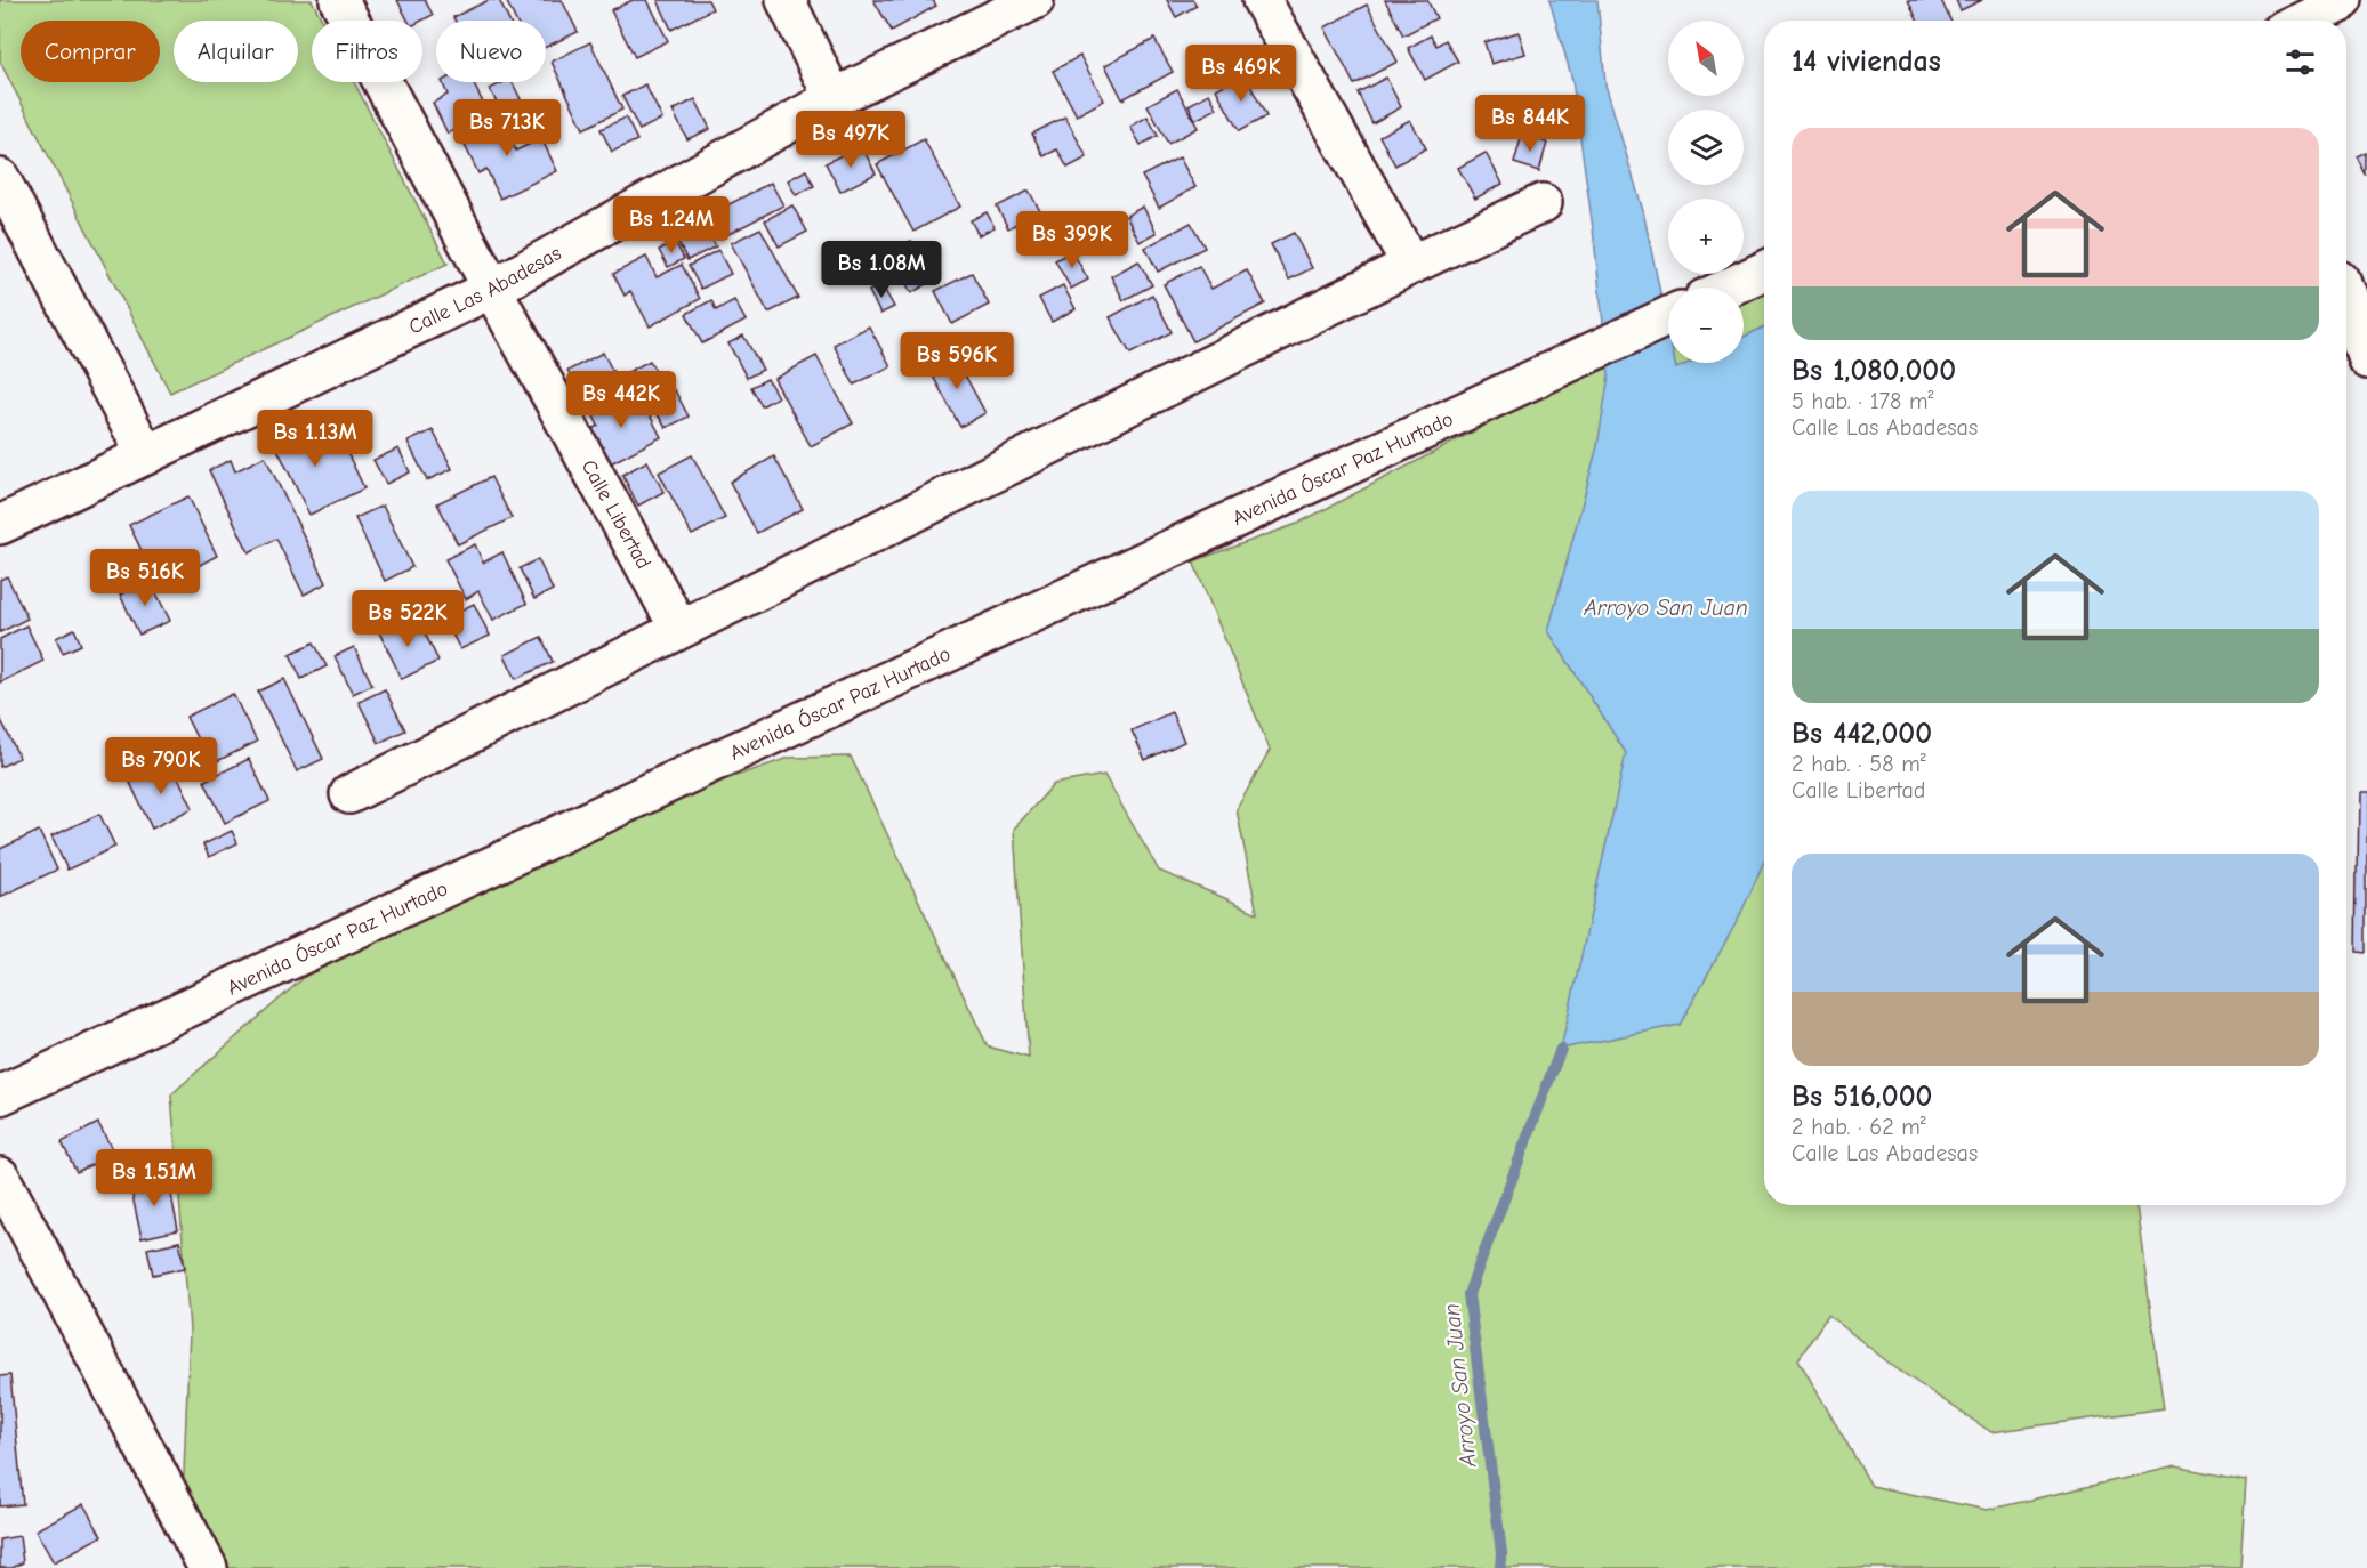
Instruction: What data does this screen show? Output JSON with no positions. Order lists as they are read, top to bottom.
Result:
{
  "streets": {
    "street": ["Calle Las Abadesas", "Avenida Óscar Paz Hurtado", "Calle Libertad"]
  },
  "crossings": [
    ["Calle Las Abadesas", "Calle Libertad"]
  ],
  "water": ["Arroyo San Juan"],
  "north": "top left",
  "page": {
    "map_buttons": ["+", "−"],
    "chip": [
      "Comprar",
      "Alquilar",
      "Filtros",
      "Nuevo"
    ],
    "heading": "14 viviendas",
    "price": [
      "Bs 469K",
      "Bs 844K",
      "Bs 713K",
      "Bs 497K",
      "Bs 1.24M",
      "Bs 399K",
      "Bs 1.08M",
      "Bs 596K",
      "Bs 442K",
      "Bs 1.13M",
      "Bs 516K",
      "Bs 522K",
      "Bs 790K",
      "Bs 1.51M"
    ],
    "list": [
      {
        "name": "Bs 1,080,000",
        "note": "5 hab. · 178 m² · Calle Las Abadesas"
      },
      {
        "name": "Bs 442,000",
        "note": "2 hab. · 58 m² · Calle Libertad"
      },
      {
        "name": "Bs 516,000",
        "note": "2 hab. · 62 m² · Calle Las Abadesas"
      }
    ]
  }
}
